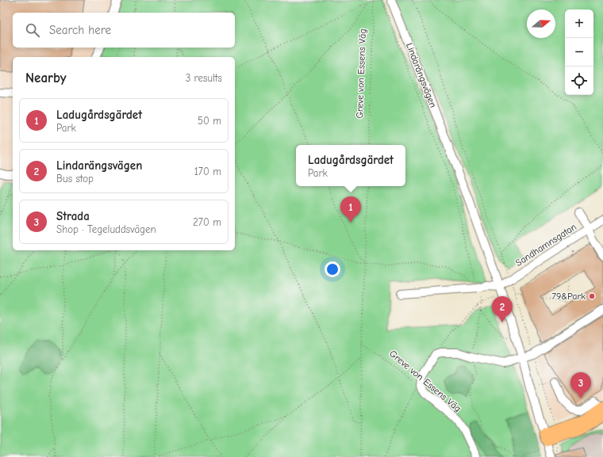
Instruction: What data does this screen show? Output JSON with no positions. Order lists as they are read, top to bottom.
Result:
{
  "streets": {
    "street": ["Greve von Essens Väg", "Lindarängsvägen", "Sandhamnsgatan"]
  },
  "crossings": [
    ["Lindarängsvägen", "Sandhamnsgatan"]
  ],
  "places": ["79&Park"],
  "north": "right",
  "page": {
    "map_buttons": ["+", "−"],
    "search": "Search here",
    "heading": ["Nearby", "3 results"],
    "list": [
      {
        "mark": "1",
        "name": "Ladugårdsgärdet",
        "note": "Park",
        "value": "50 m"
      },
      {
        "mark": "2",
        "name": "Lindarängsvägen",
        "note": "Bus stop",
        "value": "170 m"
      },
      {
        "mark": "3",
        "name": "Strada",
        "note": "Shop · Tegeluddsvägen",
        "value": "270 m"
      }
    ],
    "popup": ["Ladugårdsgärdet", "Park"],
    "pins": ["1", "2", "3"]
  }
}
